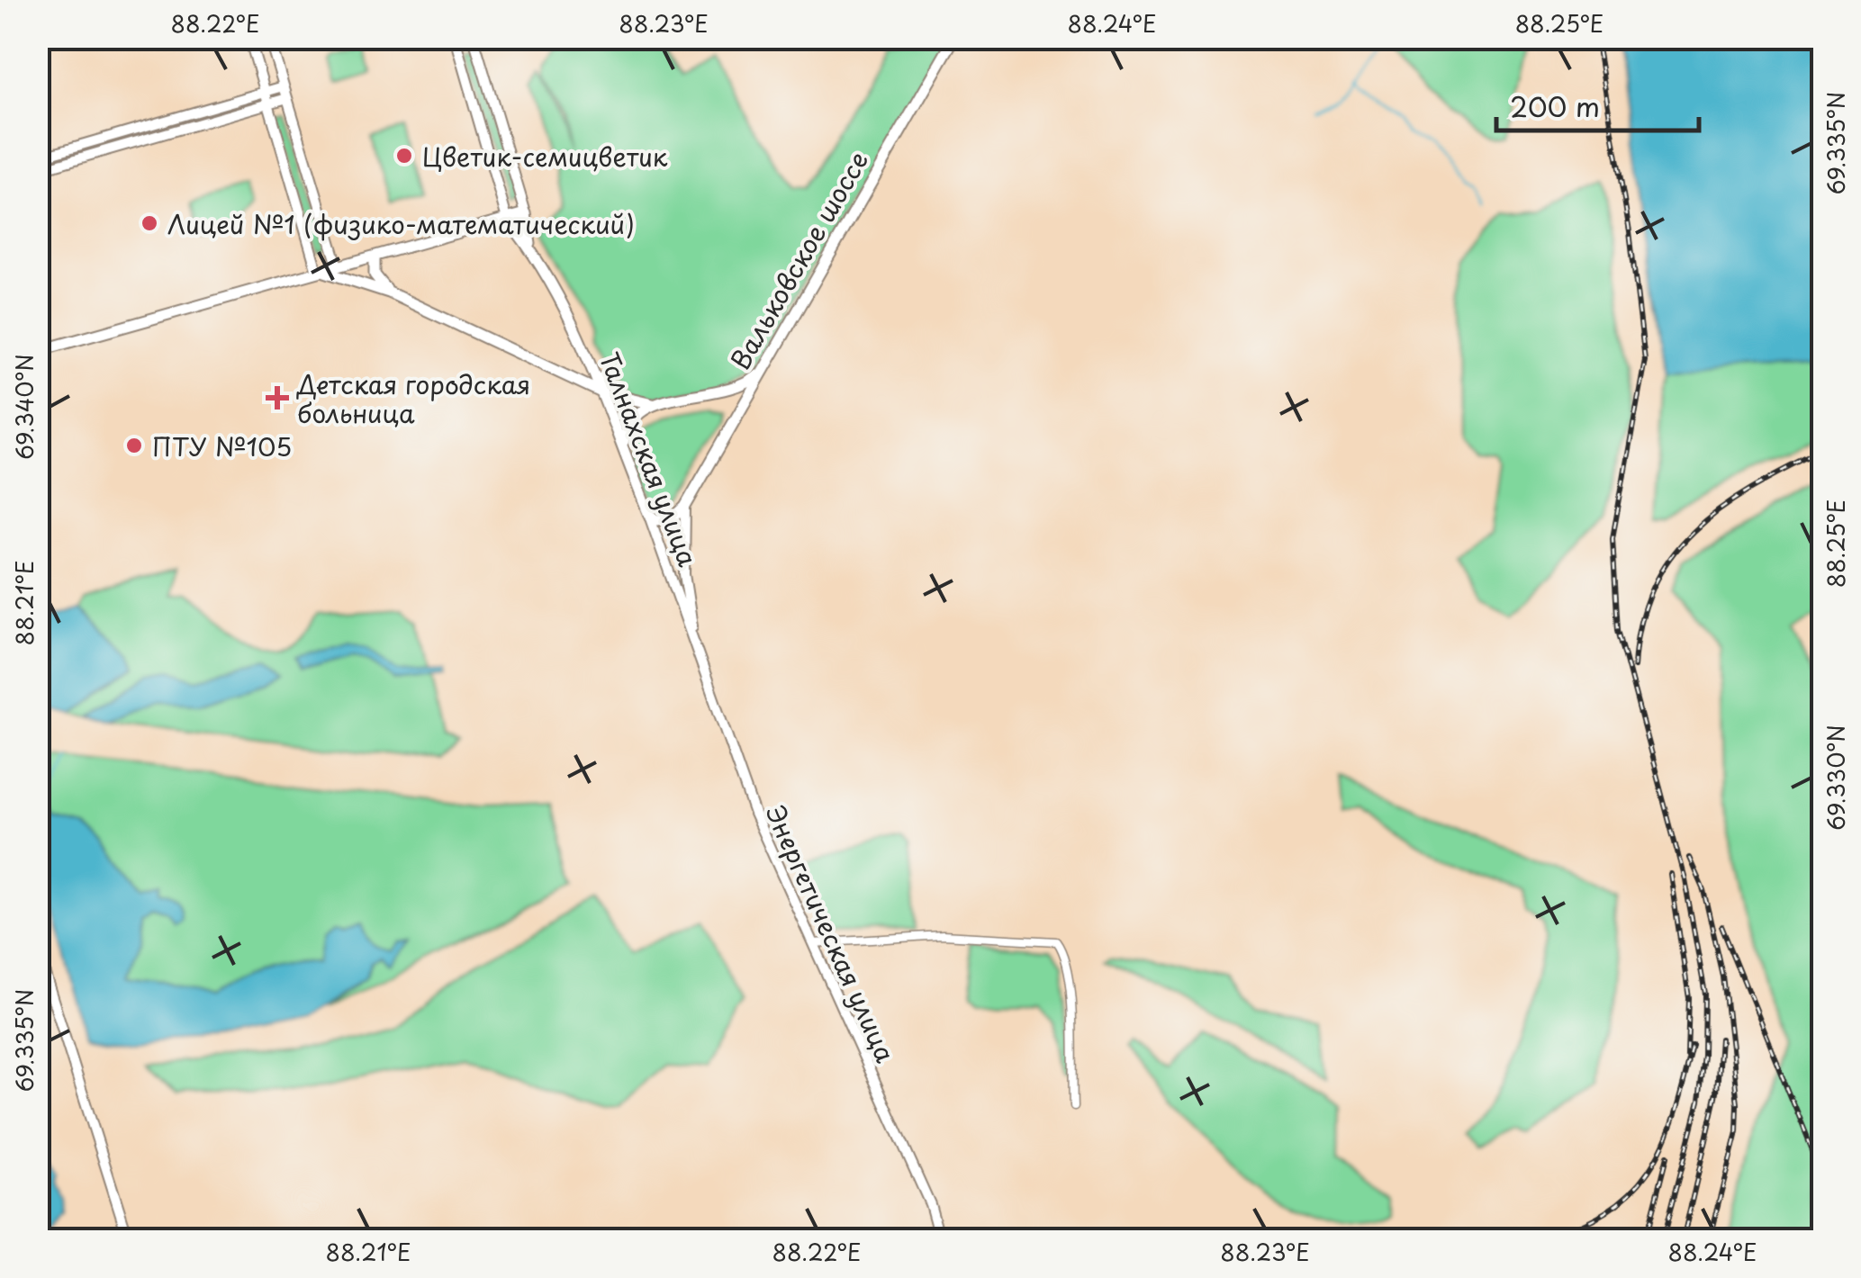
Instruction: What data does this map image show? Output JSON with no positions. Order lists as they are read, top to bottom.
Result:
{
  "streets": {
    "main road": ["Вальковское шоссе", "Талнахская улица"],
    "street": ["Энергетическая улица"]
  },
  "crossings": [
    ["Вальковское шоссе", "Талнахская улица"],
    ["Вальковское шоссе", "Энергетическая улица"],
    ["Талнахская улица", "Энергетическая улица"]
  ],
  "places": {
    "other": ["Цветик-семицветик", "Лицей №1 (физико-математический)", "ПТУ №105"],
    "health": ["Детская городская больница"]
  },
  "scale_bar": "200 m",
  "coordinates": [
    "88.22°E",
    "88.23°E",
    "88.24°E",
    "88.25°E",
    "69.335°N",
    "69.340°N",
    "88.21°E",
    "69.330°N"
  ]
}
